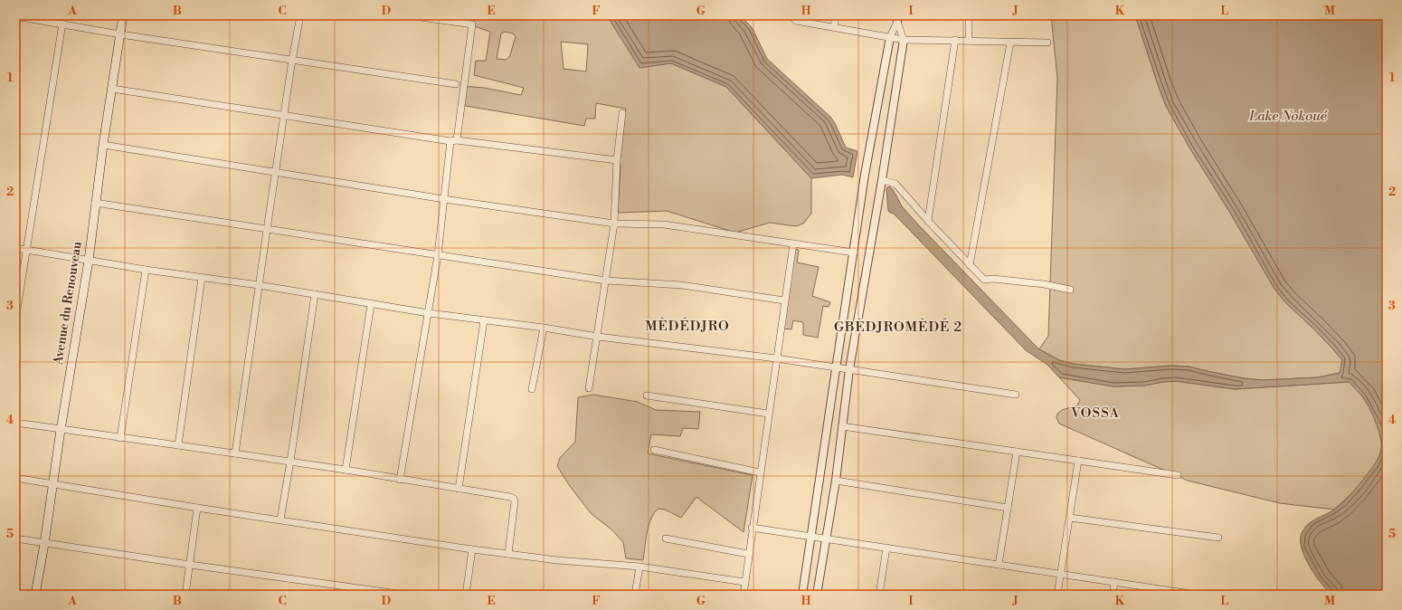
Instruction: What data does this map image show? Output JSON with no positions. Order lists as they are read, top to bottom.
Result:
{
  "streets": {
    "main road": ["Avenue du Renouveau"]
  },
  "districts": ["MÈDÉDJRO", "GBÈDJROMÈDÉ 2", "VOSSA"],
  "water": ["Lake Nokoué"],
  "grid": {
    "columns": [
      "A",
      "B",
      "C",
      "D",
      "E",
      "F",
      "G",
      "H",
      "I",
      "J",
      "K",
      "L",
      "M"
    ],
    "rows": [
      "1",
      "2",
      "3",
      "4",
      "5"
    ]
  }
}
